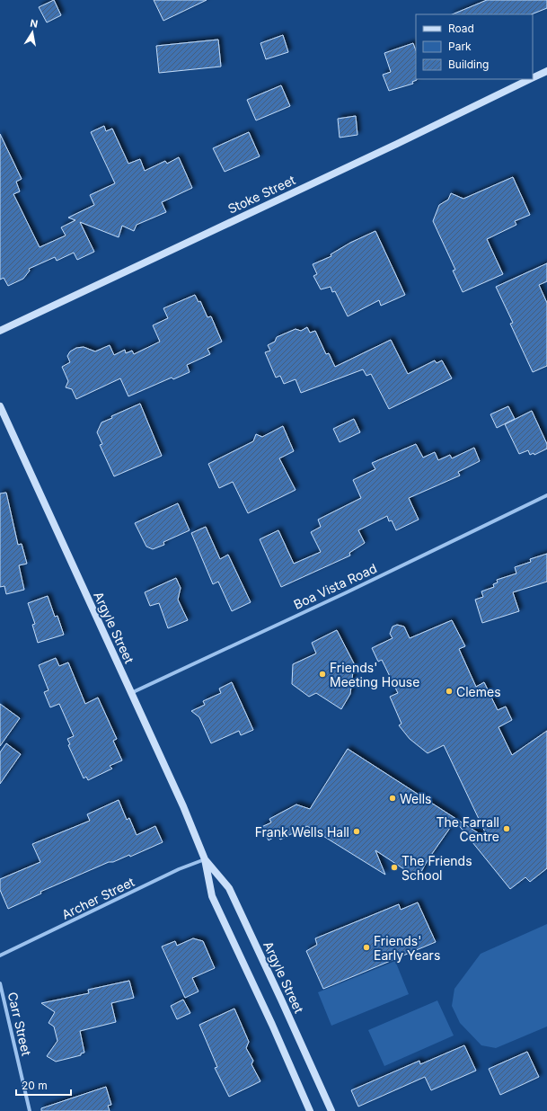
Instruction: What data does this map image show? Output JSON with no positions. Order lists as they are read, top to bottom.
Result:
{
  "streets": {
    "main road": ["Stoke Street", "Argyle Street"],
    "street": ["Boa Vista Road", "Archer Street", "Carr Street"]
  },
  "crossings": [
    ["Boa Vista Road", "Argyle Street"],
    ["Argyle Street", "Archer Street"]
  ],
  "places": [
    "Friends' Meeting House",
    "Clemes",
    "Wells",
    "The Farrall Centre",
    "Frank Wells Hall",
    "The Friends School",
    "Friends' Early Years"
  ],
  "legend": ["Road", "Park", "Building"],
  "scale_bar": "20 m",
  "north": "top"
}
